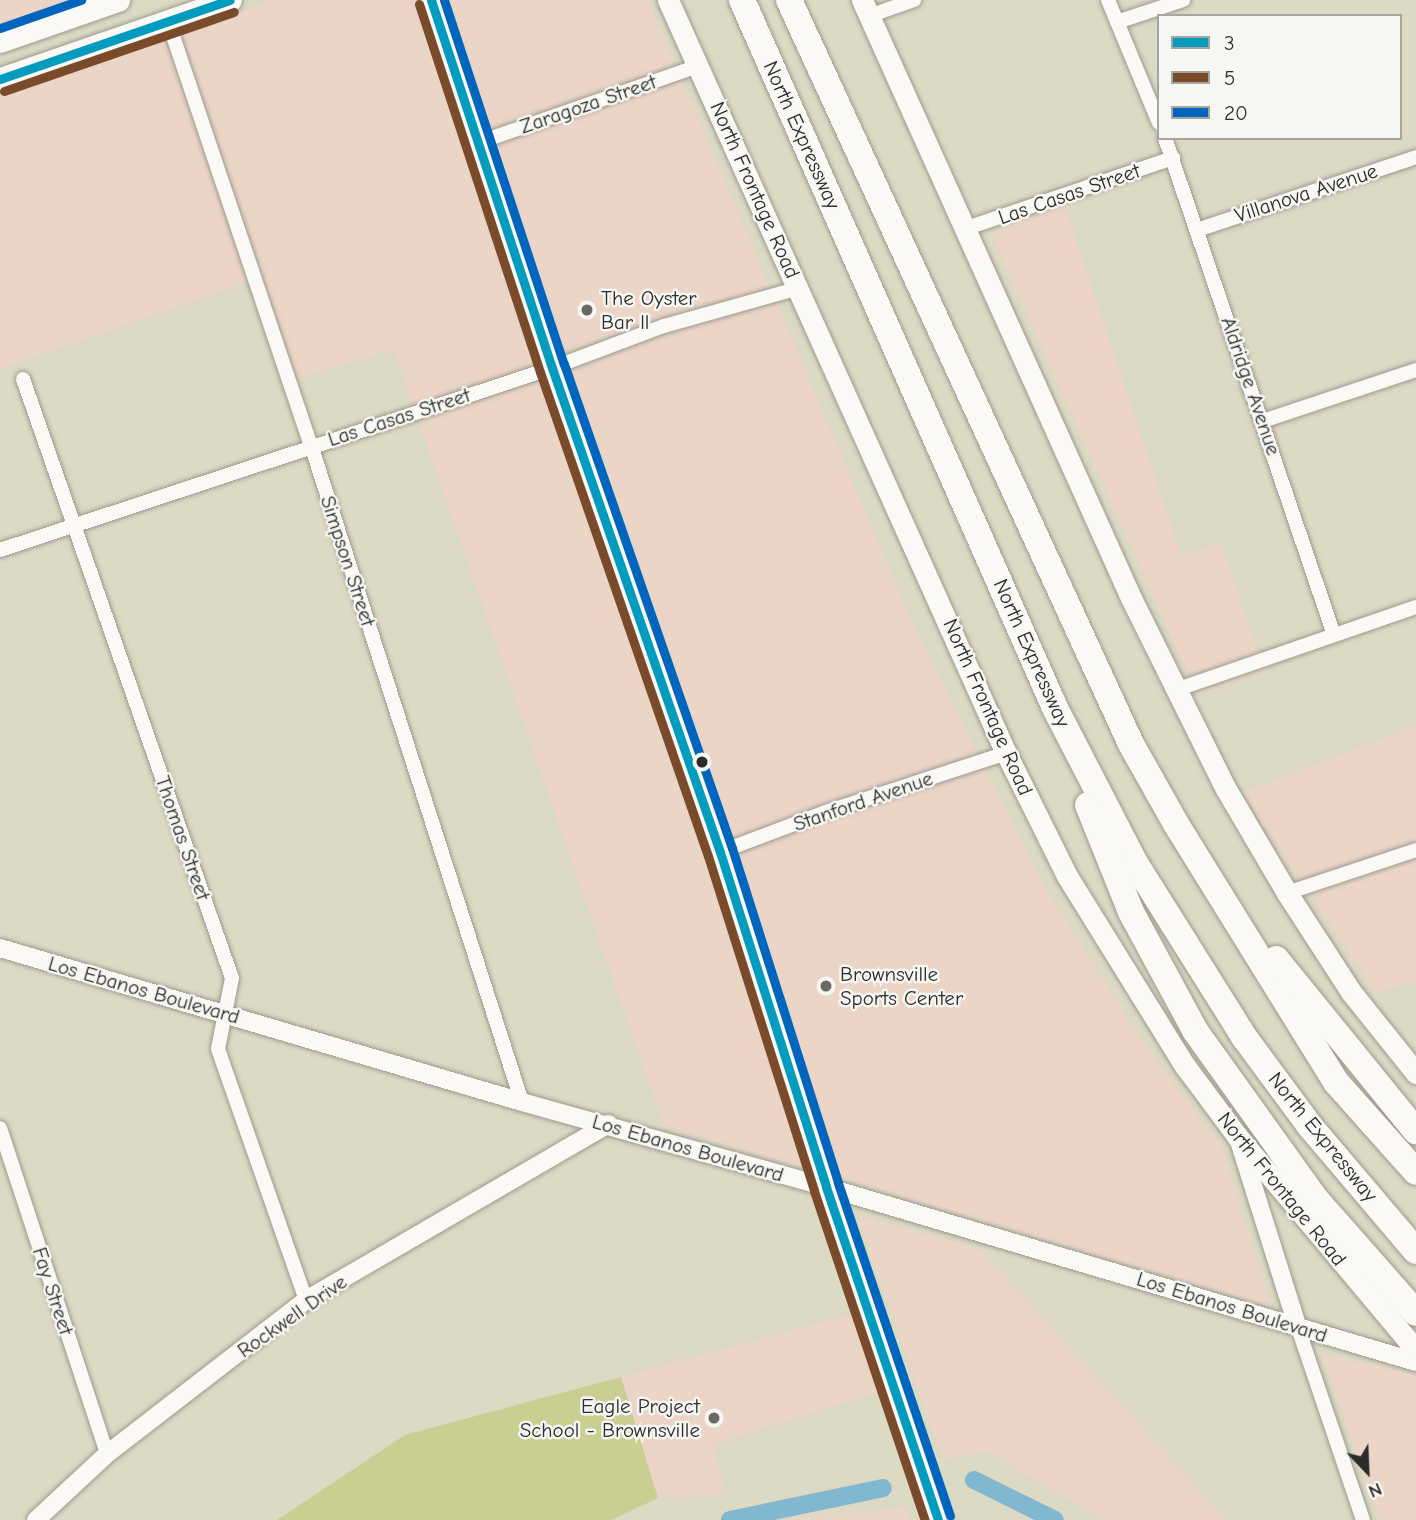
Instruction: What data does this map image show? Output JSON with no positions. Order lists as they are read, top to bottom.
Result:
{
  "streets": {
    "highway": ["North Expressway"],
    "main road": ["North Frontage Road"],
    "street": [
      "Zaragoza Street",
      "Villanova Avenue",
      "Las Casas Street",
      "Aldridge Avenue",
      "Simpson Street",
      "Stanford Avenue",
      "Thomas Street",
      "Los Ebanos Boulevard",
      "Fay Street",
      "Rockwell Drive"
    ]
  },
  "crossings": [
    ["Zaragoza Street", "North Frontage Road"],
    ["North Frontage Road", "Las Casas Street"],
    ["North Frontage Road", "Stanford Avenue"],
    ["Villanova Avenue", "Aldridge Avenue"],
    ["Las Casas Street", "Aldridge Avenue"],
    ["Las Casas Street", "Simpson Street"],
    ["Las Casas Street", "Thomas Street"],
    ["Simpson Street", "Los Ebanos Boulevard"],
    ["Thomas Street", "Los Ebanos Boulevard"],
    ["Thomas Street", "Rockwell Drive"],
    ["Los Ebanos Boulevard", "Rockwell Drive"],
    ["Fay Street", "Rockwell Drive"]
  ],
  "places": ["The Oyster Bar ll", "Brownsville Sports Center", "Eagle Project School - Brownsville"],
  "lines": ["transit line 3", "transit line 20", "transit line 5"],
  "legend": ["3", "5", "20"],
  "north": "bottom right"
}
